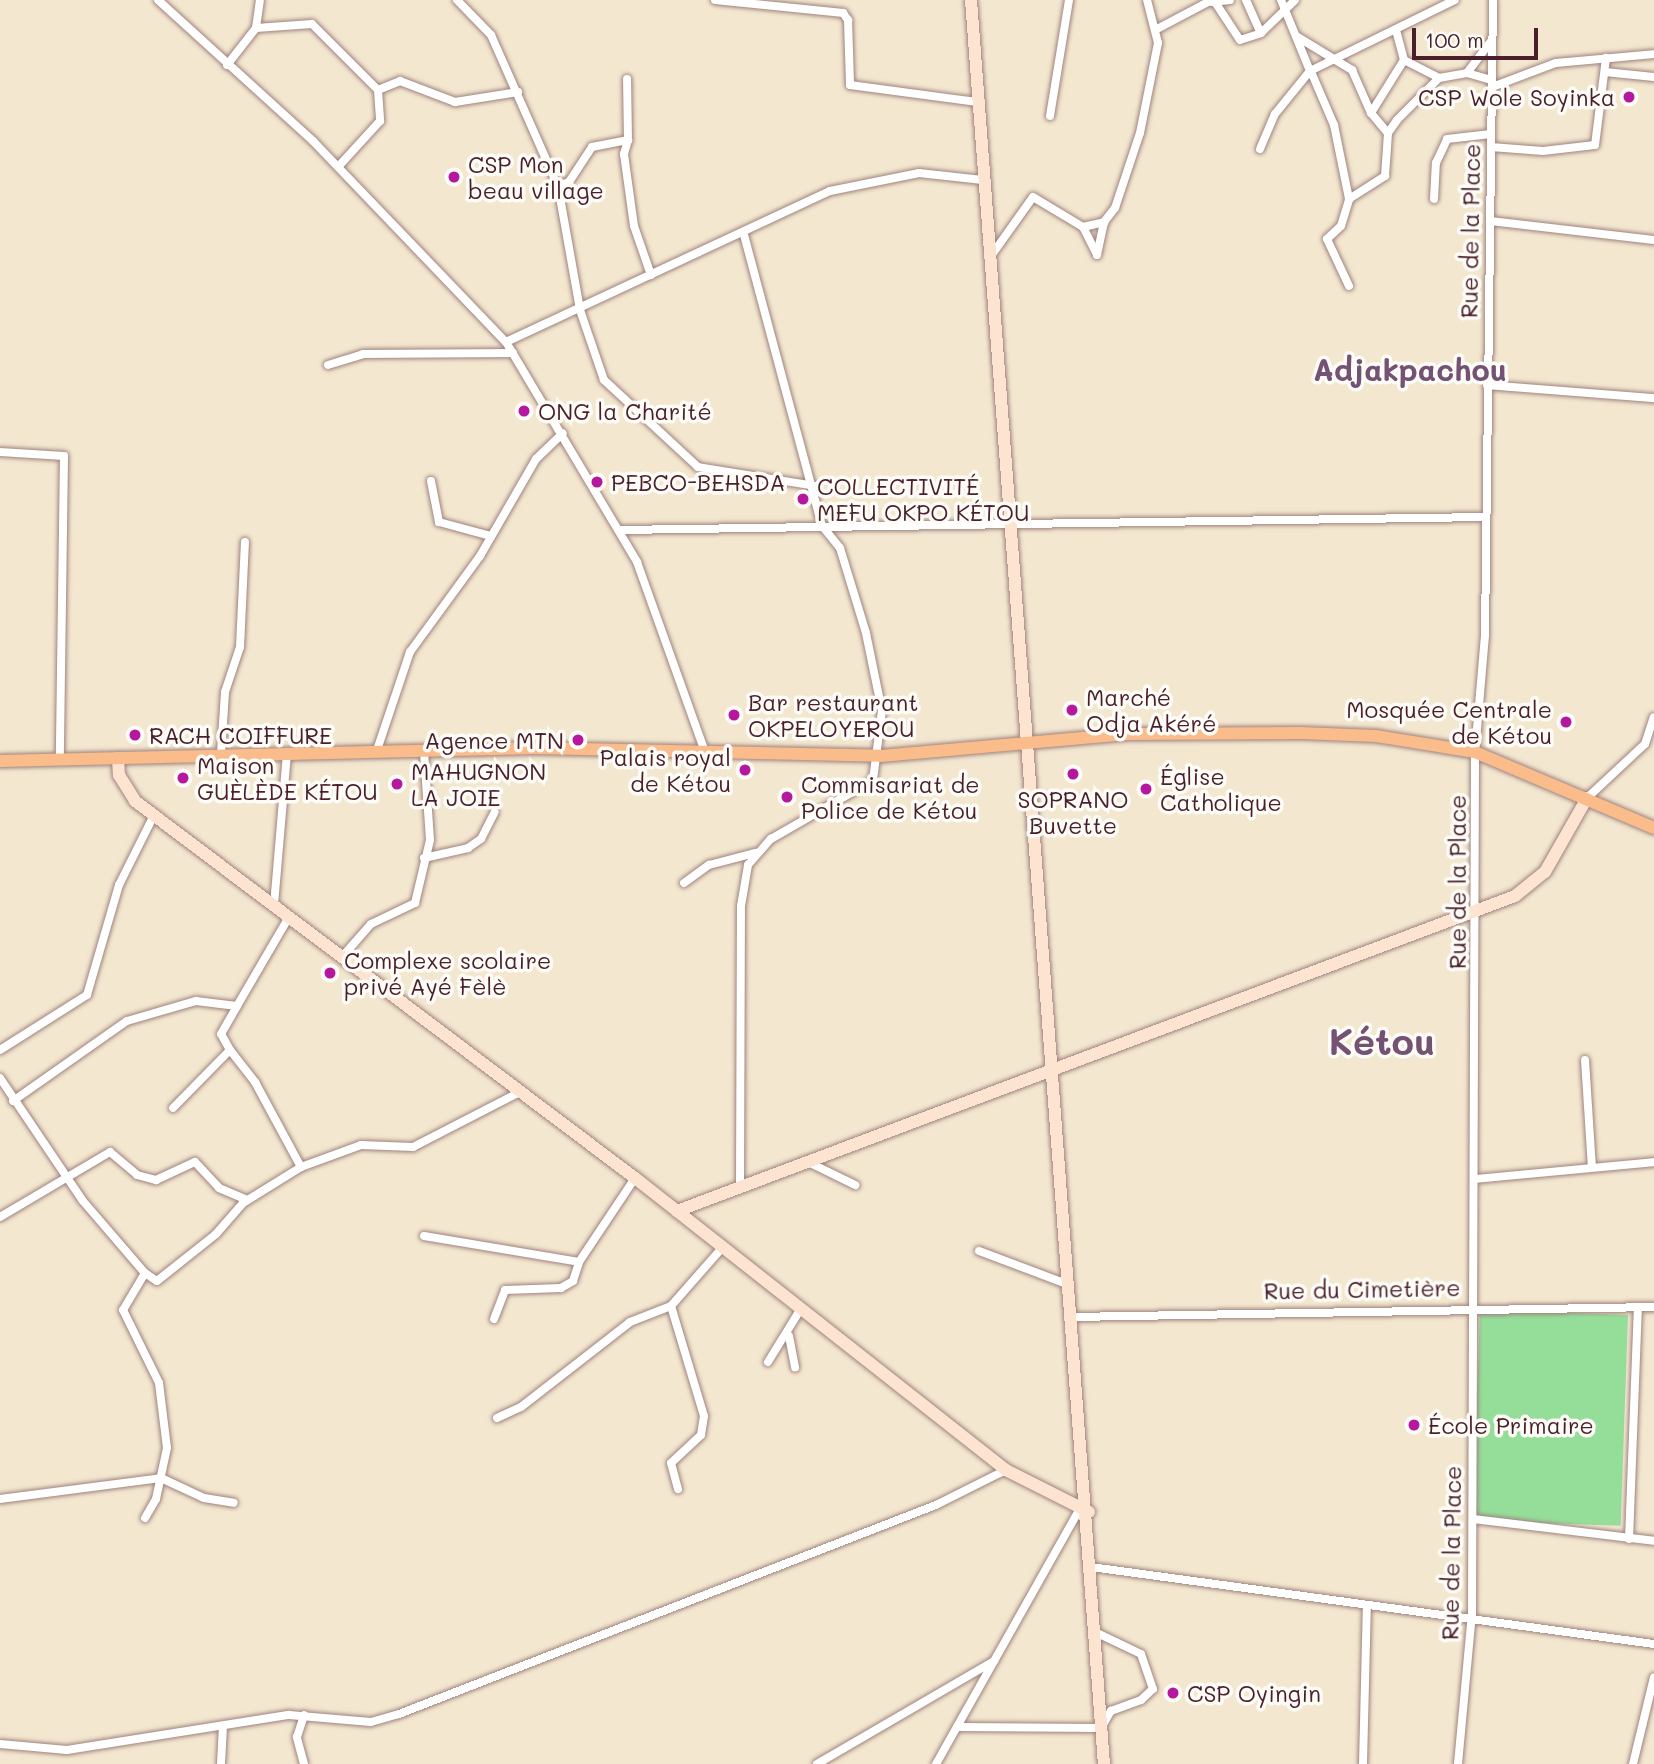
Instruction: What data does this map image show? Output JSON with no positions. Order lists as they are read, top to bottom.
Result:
{
  "streets": {
    "street": ["Rue de la Place", "Rue du Cimetière"]
  },
  "crossings": [
    ["Rue de la Place", "Rue du Cimetière"]
  ],
  "districts": ["Adjakpachou", "Kétou"],
  "places": [
    "CSP Wole Soyinka",
    "CSP Mon beau village",
    "ONG la Charité",
    "PEBCO-BEHSDA",
    "COLLECTIVITÉ MEFU OKPO KÉTOU",
    "Marché Odja Akéré",
    "Bar restaurant OKPELOYEROU",
    "Mosquée Centrale de Kétou",
    "RACH COIFFURE",
    "Agence MTN",
    "Palais royal de Kétou",
    "SOPRANO Buvette",
    "Maison GUÈLÈDE KÉTOU",
    "MAHUGNON LA JOIE",
    "Église Catholique",
    "Commisariat de Police de Kétou",
    "Complexe scolaire privé Ayé Fèlè",
    "École Primaire",
    "CSP Oyingin"
  ],
  "scale_bar": "100 m"
}
